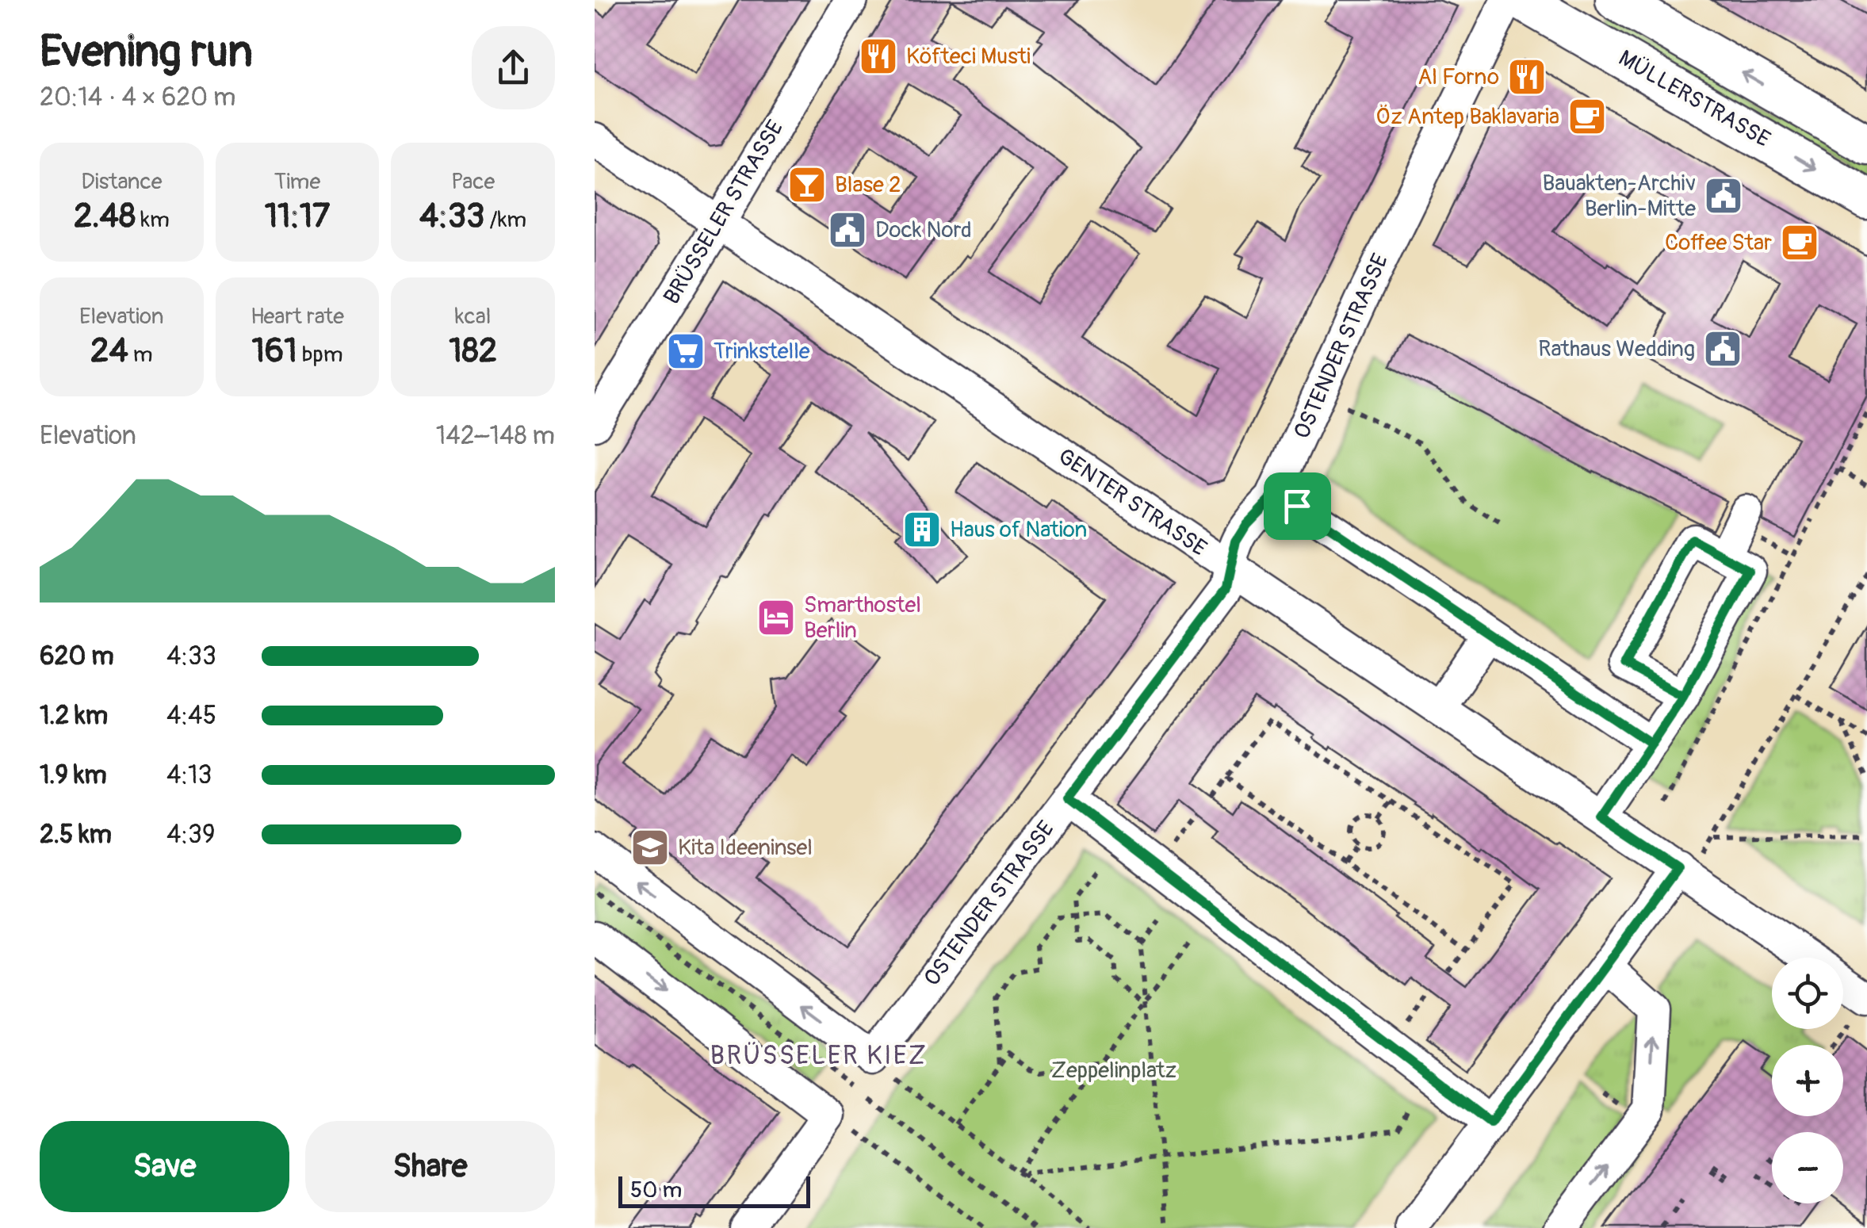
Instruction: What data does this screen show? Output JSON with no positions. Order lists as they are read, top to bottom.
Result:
{
  "streets": {
    "main road": ["MÜLLERSTRASSE"],
    "street": ["BRÜSSELER STRASSE", "OSTENDER STRASSE", "GENTER STRASSE"]
  },
  "crossings": [
    ["BRÜSSELER STRASSE", "GENTER STRASSE"],
    ["OSTENDER STRASSE", "GENTER STRASSE"]
  ],
  "districts": ["BRÜSSELER KIEZ"],
  "parks": ["Zeppelinplatz"],
  "places": {
    "restaurant": ["Köfteci Musti", "Al Forno"],
    "cafe": ["Öz Antep Baklavaria", "Coffee Star"],
    "bar": ["Blase 2"],
    "public building": ["Bauakten-Archiv Berlin-Mitte", "Dock Nord", "Rathaus Wedding"],
    "supermarket": ["Trinkstelle"],
    "building": ["Haus of Nation"],
    "hotel": ["Smarthostel Berlin"],
    "school or university": ["Kita Ideeninsel"]
  },
  "scale_bar": "50 m",
  "page": {
    "heading": ["Evening run", "20:14 · 4 × 620 m"],
    "stats": [
      ["Distance", "2.48 km"],
      ["Time", "11:17"],
      ["Pace", "4:33 /km"],
      ["Elevation", "24 m"],
      ["Heart rate", "161 bpm"],
      ["kcal", "182"]
    ],
    "chart": ["Elevation", "142–148 m"],
    "list": [
      {
        "name": "620 m",
        "note": "4:33"
      },
      {
        "name": "1.2 km",
        "note": "4:45"
      },
      {
        "name": "1.9 km",
        "note": "4:13"
      },
      {
        "name": "2.5 km",
        "note": "4:39"
      }
    ],
    "map_buttons": ["+", "−"],
    "buttons": ["Save", "Share"],
    "scale": "50 m"
  }
}
